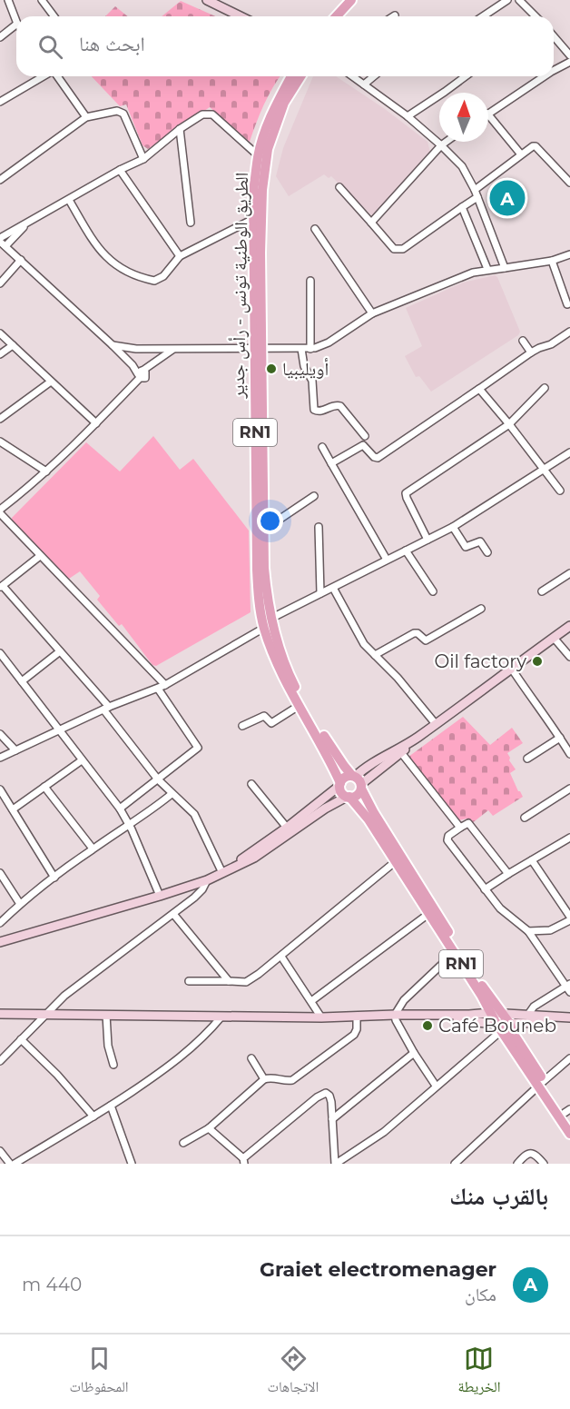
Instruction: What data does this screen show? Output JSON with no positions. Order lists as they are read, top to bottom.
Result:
{
  "streets": {
    "main road": ["الطريق الوطنية تونس - رأس جدير", "RN1"]
  },
  "crossings": [
    ["الطريق الوطنية تونس - رأس جدير", "RN1"]
  ],
  "places": ["أويليبيا", "Oil factory", "Café Bouneb"],
  "north": "top",
  "page": {
    "search": "ابحث هنا",
    "pins": "A",
    "heading": "بالقرب منك",
    "list": [
      {
        "mark": "A",
        "name": "Graiet electromenager",
        "note": "مكان",
        "value": "440 m"
      }
    ],
    "nav": ["الخريطة", "الاتجاهات", "المحفوظات"]
  }
}
